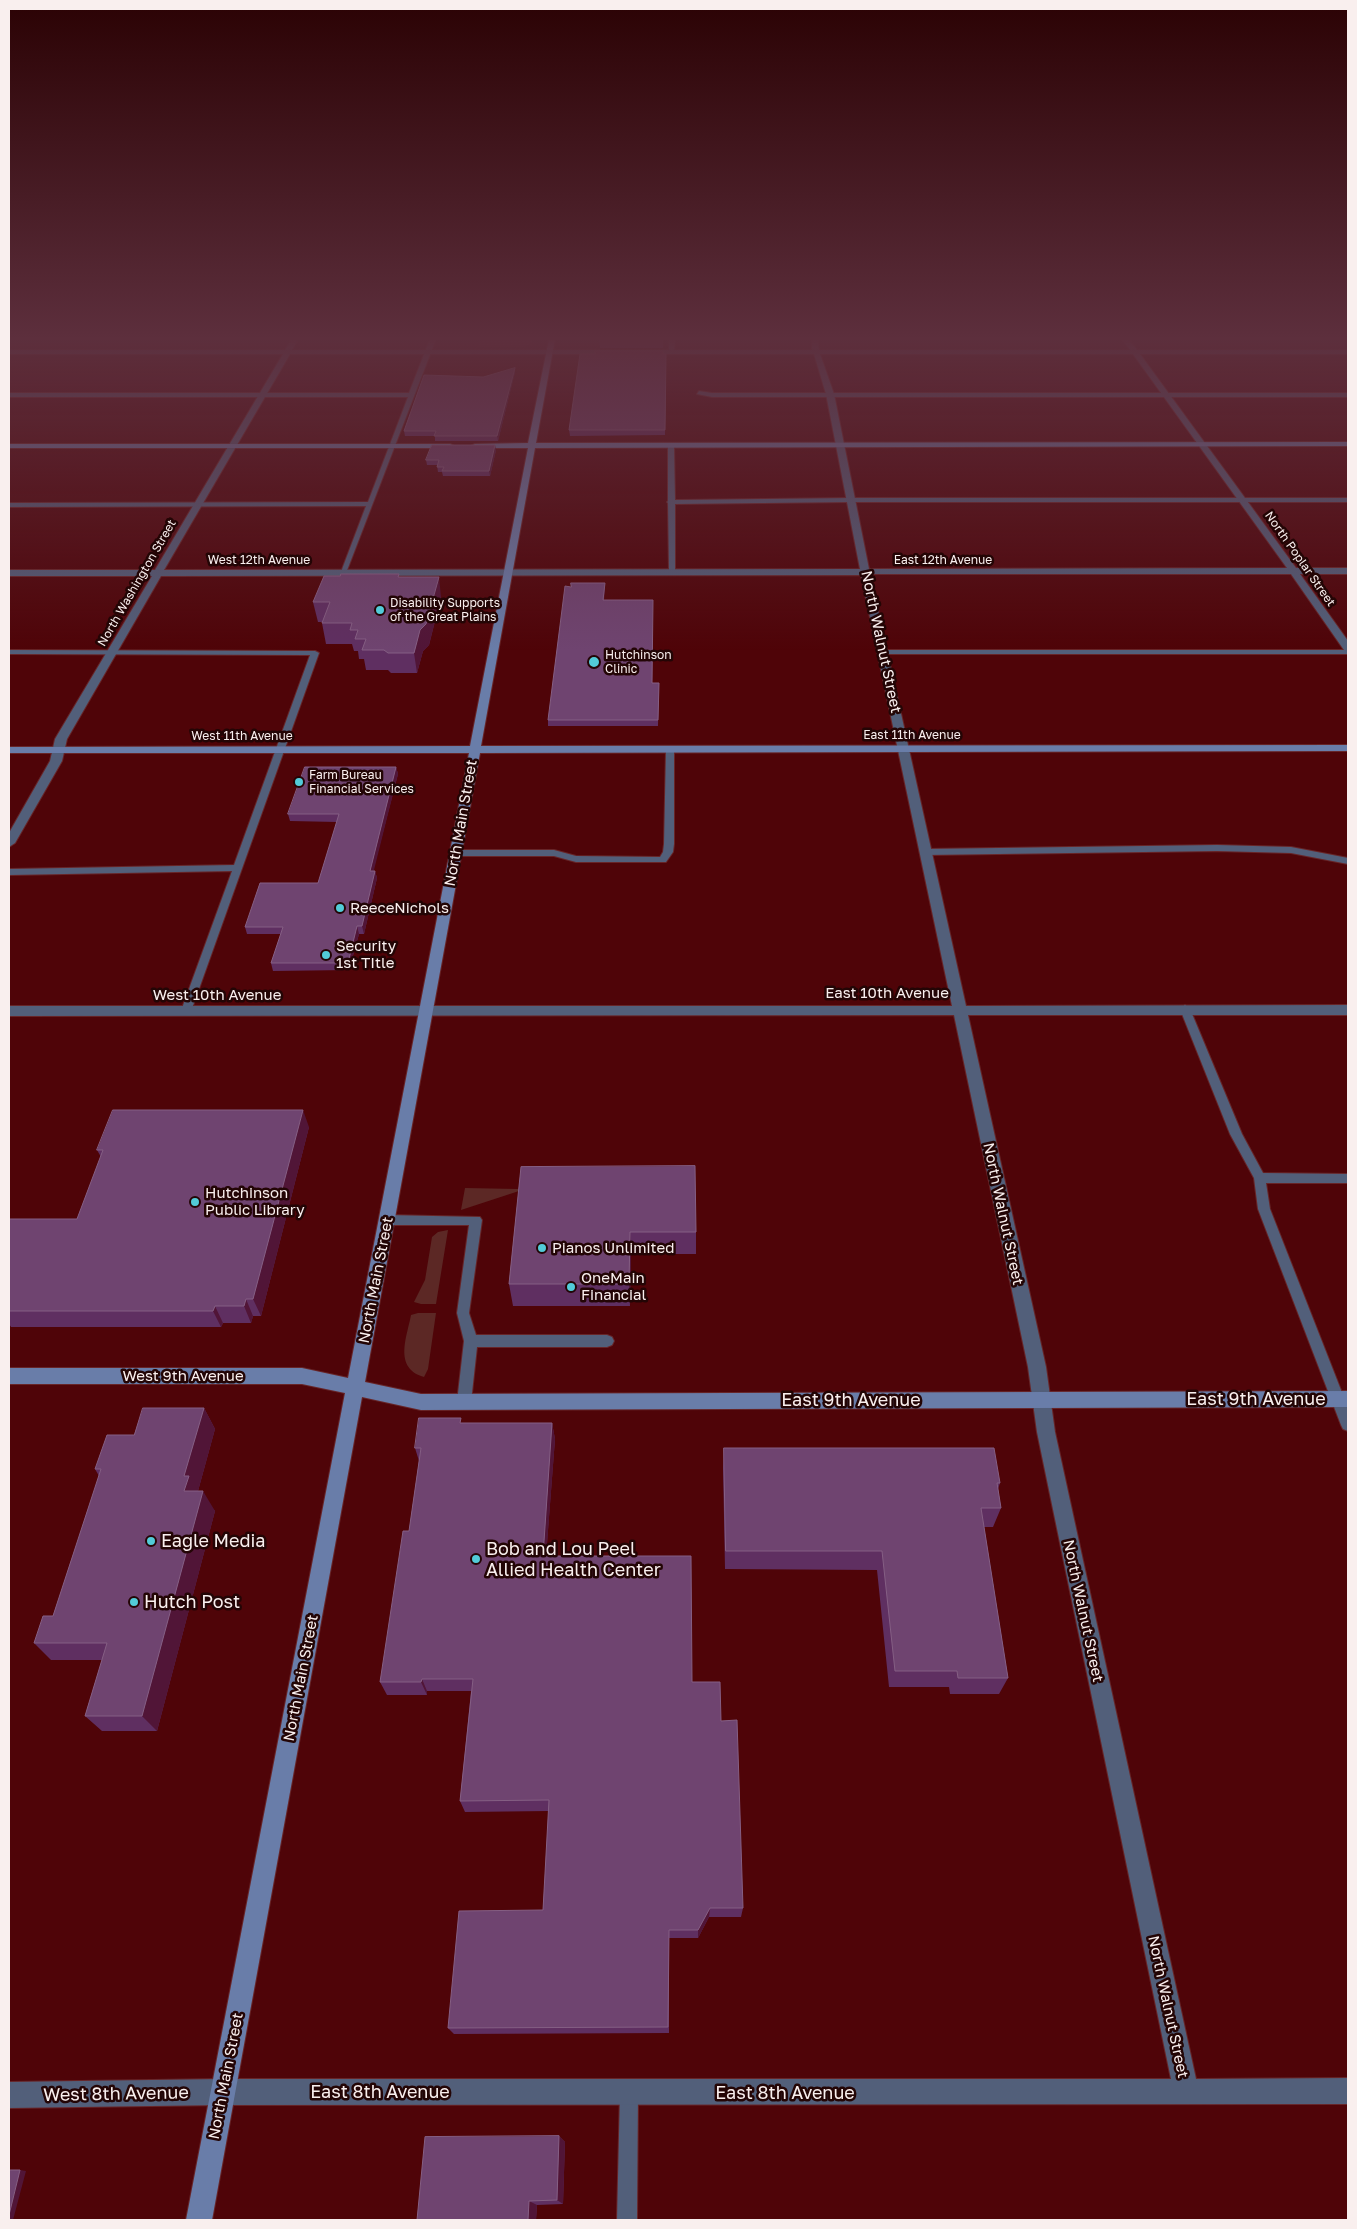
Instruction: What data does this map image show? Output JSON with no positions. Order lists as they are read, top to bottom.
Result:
{
  "streets": {
    "street": [
      "North Poplar Street",
      "West 12th Avenue",
      "East 12th Avenue",
      "North Washington Street",
      "North Walnut Street",
      "East 11th Avenue",
      "West 11th Avenue",
      "North Main Street",
      "East 10th Avenue",
      "West 10th Avenue",
      "West 9th Avenue",
      "East 9th Avenue",
      "East 8th Avenue",
      "West 8th Avenue"
    ]
  },
  "crossings": [
    ["North Poplar Street", "East 12th Avenue"],
    ["West 12th Avenue", "East 12th Avenue"],
    ["West 12th Avenue", "North Washington Street"],
    ["West 12th Avenue", "North Main Street"],
    ["East 12th Avenue", "North Walnut Street"],
    ["East 12th Avenue", "North Main Street"],
    ["North Washington Street", "West 11th Avenue"],
    ["North Walnut Street", "East 11th Avenue"],
    ["North Walnut Street", "East 10th Avenue"],
    ["North Walnut Street", "East 9th Avenue"],
    ["North Walnut Street", "East 8th Avenue"],
    ["East 11th Avenue", "West 11th Avenue"],
    ["East 11th Avenue", "North Main Street"],
    ["West 11th Avenue", "North Main Street"],
    ["North Main Street", "East 10th Avenue"],
    ["North Main Street", "West 10th Avenue"],
    ["North Main Street", "West 9th Avenue"],
    ["North Main Street", "East 9th Avenue"],
    ["North Main Street", "East 8th Avenue"],
    ["North Main Street", "West 8th Avenue"],
    ["East 10th Avenue", "West 10th Avenue"],
    ["West 9th Avenue", "East 9th Avenue"],
    ["East 8th Avenue", "West 8th Avenue"]
  ],
  "places": [
    "Disability Supports of the Great Plains",
    "Hutchinson Clinic",
    "Farm Bureau Financial Services",
    "ReeceNichols",
    "Security 1st TItle",
    "Hutchinson Public Library",
    "Pianos Unlimited",
    "OneMain Financial",
    "Eagle Media",
    "Bob and Lou Peel Allied Health Center",
    "Hutch Post"
  ]
}
